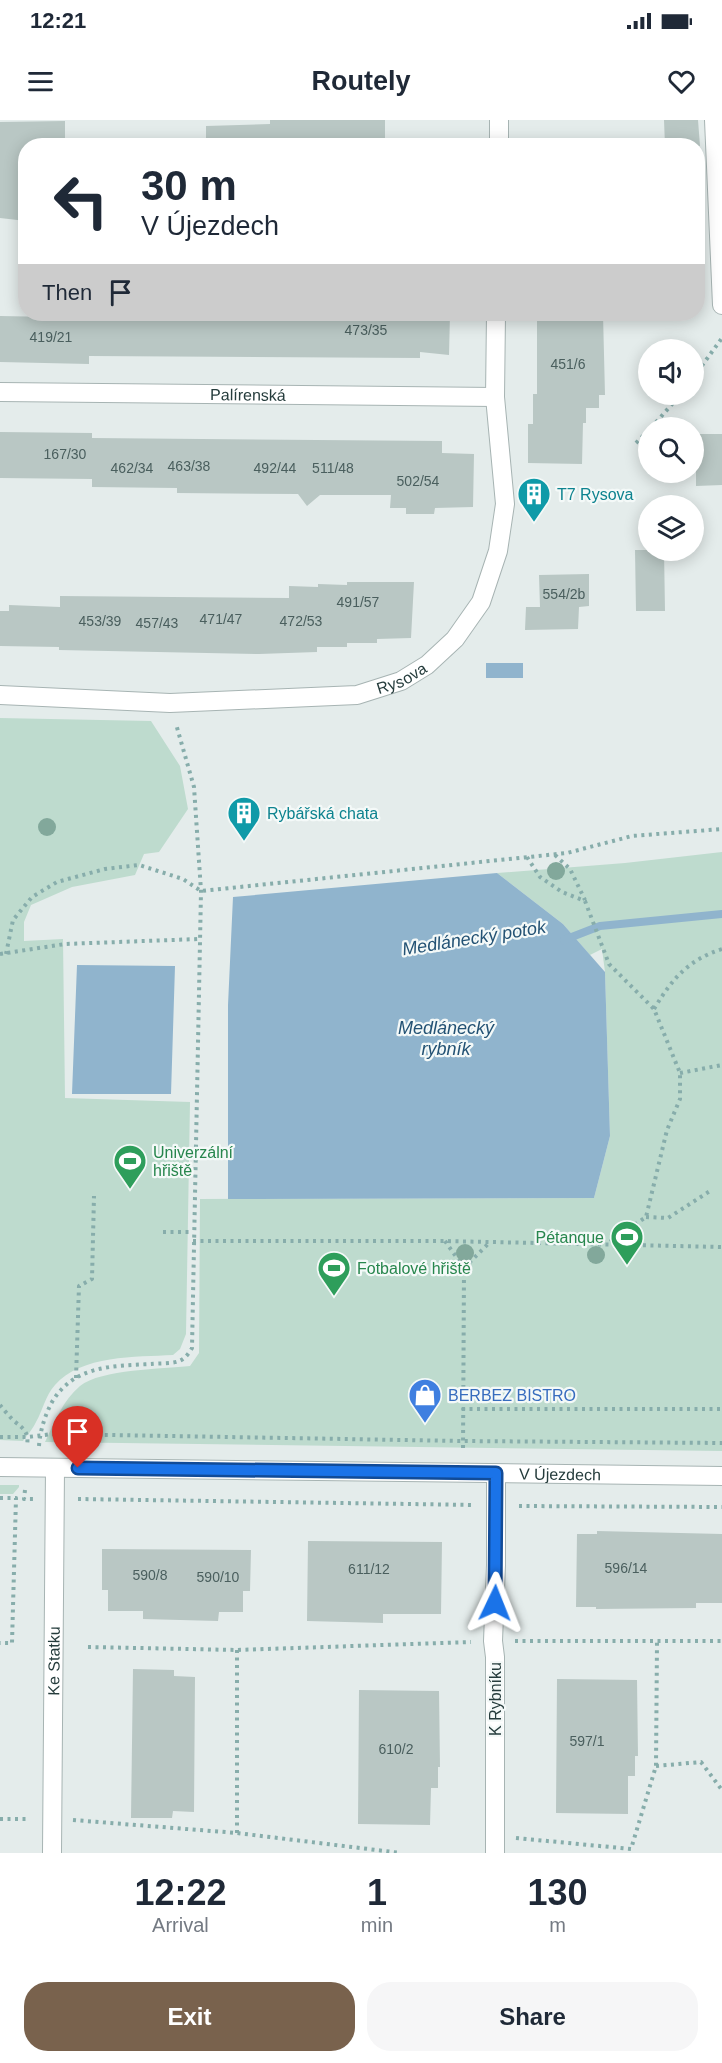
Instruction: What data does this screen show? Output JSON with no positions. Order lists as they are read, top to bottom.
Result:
{
  "streets": {
    "street": [
      "Palírenská",
      "Rysova",
      "V Újezdech",
      "Ke Statku",
      "K Rybníku"
    ]
  },
  "crossings": [
    ["Palírenská", "Rysova"],
    ["V Újezdech", "Ke Statku"],
    ["V Újezdech", "K Rybníku"]
  ],
  "water": ["Medlánecký potok", "Medlánecký rybník"],
  "places": {
    "building": ["T7 Rysova", "Rybářská chata"],
    "sports": ["Univerzální hřiště", "Pétanque", "Fotbalové hřiště"],
    "shop": ["BERBEZ BISTRO"]
  },
  "house_numbers": [
    "473/35",
    "419/21",
    "451/6",
    "167/30",
    "463/38",
    "462/34",
    "492/44",
    "511/48",
    "502/54",
    "554/2b",
    "491/57",
    "471/47",
    "453/39",
    "472/53",
    "457/43",
    "596/14",
    "611/12",
    "590/8",
    "590/10",
    "597/1",
    "610/2"
  ],
  "page": {
    "status": "12:21",
    "header": "Routely",
    "turn": ["30 m", "V Újezdech"],
    "then": "Then",
    "eta": [
      "12:22",
      "Arrival",
      "1",
      "min",
      "130",
      "m"
    ],
    "buttons": ["Exit", "Share"]
  }
}
